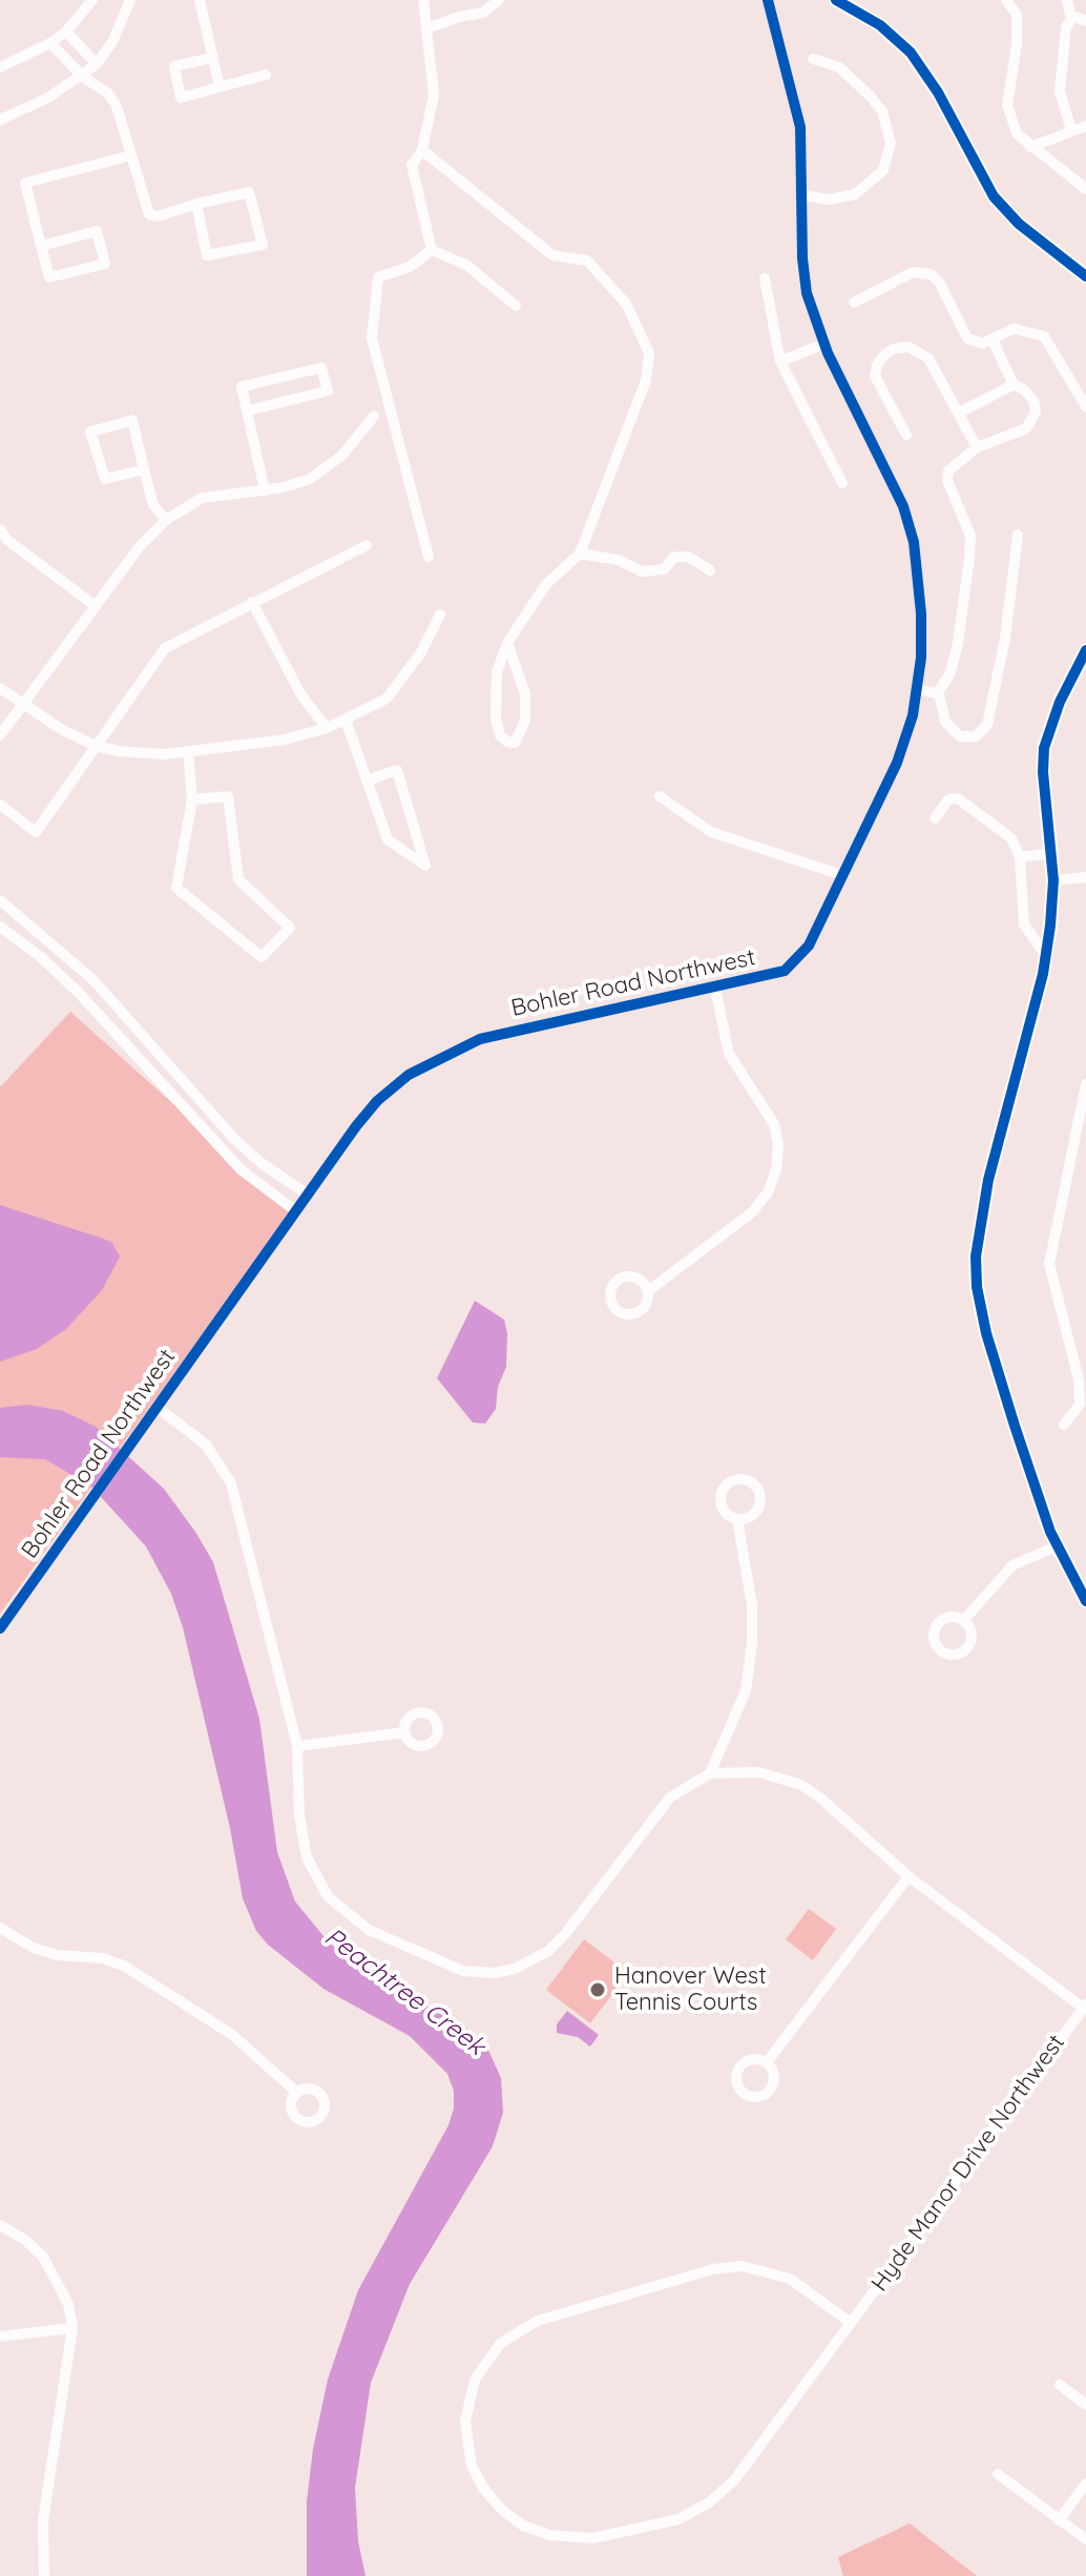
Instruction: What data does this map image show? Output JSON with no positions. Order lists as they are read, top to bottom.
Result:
{
  "streets": {
    "street": ["Bohler Road Northwest", "Hyde Manor Drive Northwest"]
  },
  "water": ["Peachtree Creek"],
  "places": ["Hanover West Tennis Courts"]
}
